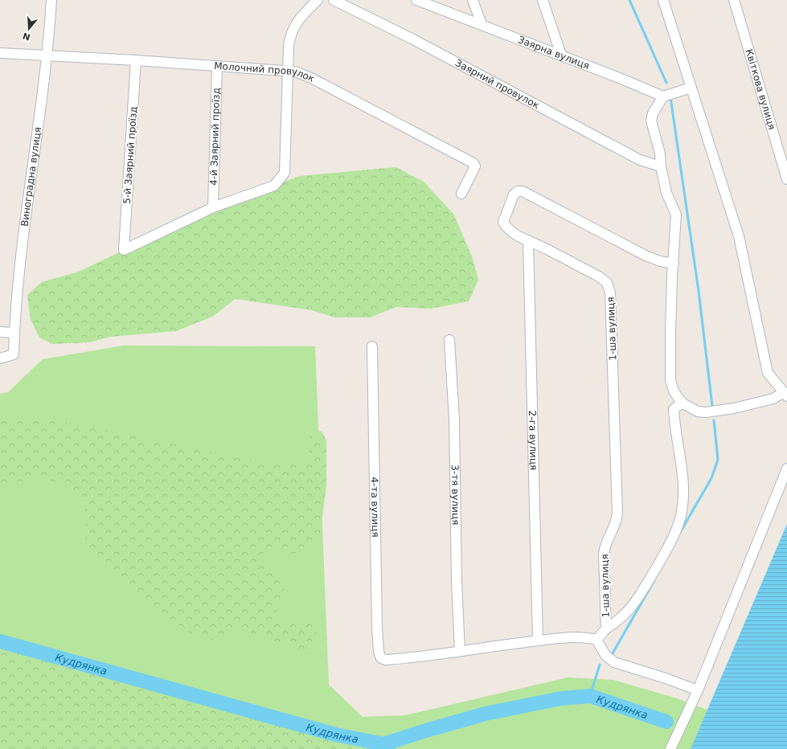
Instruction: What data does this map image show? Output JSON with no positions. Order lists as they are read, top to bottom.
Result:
{
  "streets": {
    "street": [
      "Заярна вулиця",
      "Молочний провулок",
      "Заярний провулок",
      "Квіткова вулиця",
      "4-й Заярний проїзд",
      "5-й Заярний проїзд",
      "Виноградна вулиця",
      "1-ша вулиця",
      "2-га вулиця",
      "3-тя вулиця",
      "4-та вулиця"
    ]
  },
  "crossings": [
    ["Молочний провулок", "4-й Заярний проїзд"],
    ["Молочний провулок", "5-й Заярний проїзд"],
    ["Молочний провулок", "Виноградна вулиця"],
    ["4-й Заярний проїзд", "5-й Заярний проїзд"],
    ["1-ша вулиця", "2-га вулиця"],
    ["3-тя вулиця", "4-та вулиця"]
  ],
  "water": ["Кудрянка"],
  "north": "bottom"
}
